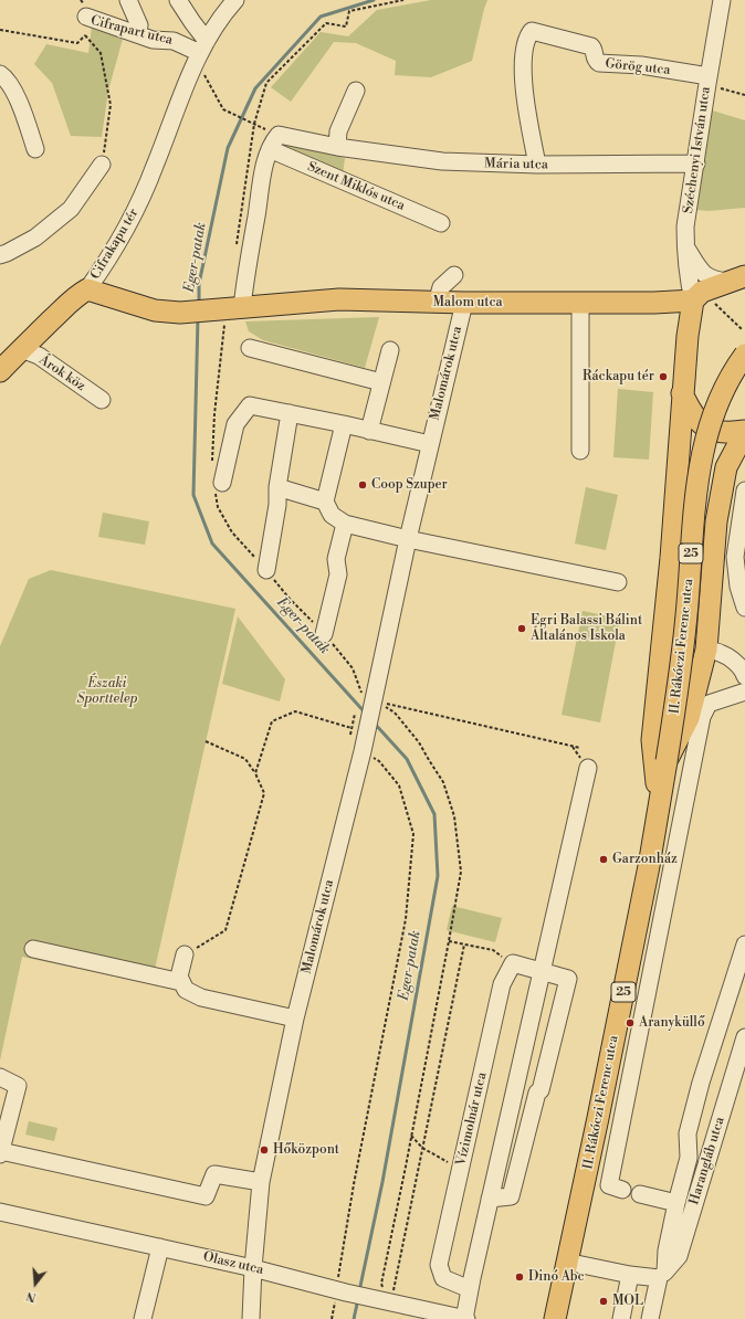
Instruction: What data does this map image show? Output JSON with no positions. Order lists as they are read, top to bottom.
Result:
{
  "streets": {
    "main road": [
      "Cifrakapu tér",
      "Malom utca",
      "25",
      "II. Rákóczi Ferenc utca"
    ],
    "street": [
      "Cifrapart utca",
      "Görög utca",
      "Széchenyi István utca",
      "Mária utca",
      "Szent Miklós utca",
      "Árok köz",
      "Malomárok utca",
      "Vízimolnár utca",
      "Harangláb utca",
      "Olasz utca"
    ]
  },
  "crossings": [
    ["Cifrapart utca", "Cifrakapu tér"],
    ["Görög utca", "Széchenyi István utca"],
    ["Görög utca", "Mária utca"],
    ["Széchenyi István utca", "Mária utca"],
    ["Széchenyi István utca", "Malom utca"],
    ["Mária utca", "Szent Miklós utca"],
    ["Cifrakapu tér", "Malom utca"],
    ["Malom utca", "Malomárok utca"],
    ["Malomárok utca", "Olasz utca"]
  ],
  "water": ["Eger-patak"],
  "parks": ["Északi Sporttelep"],
  "places": [
    "Ráckapu tér",
    "Coop Szuper",
    "Egri Balassi Bálint Általános Iskola",
    "Garzonház",
    "Aranyküllő",
    "Hőközpont",
    "Dinó Abc",
    "MOL"
  ],
  "north": "bottom"
}
